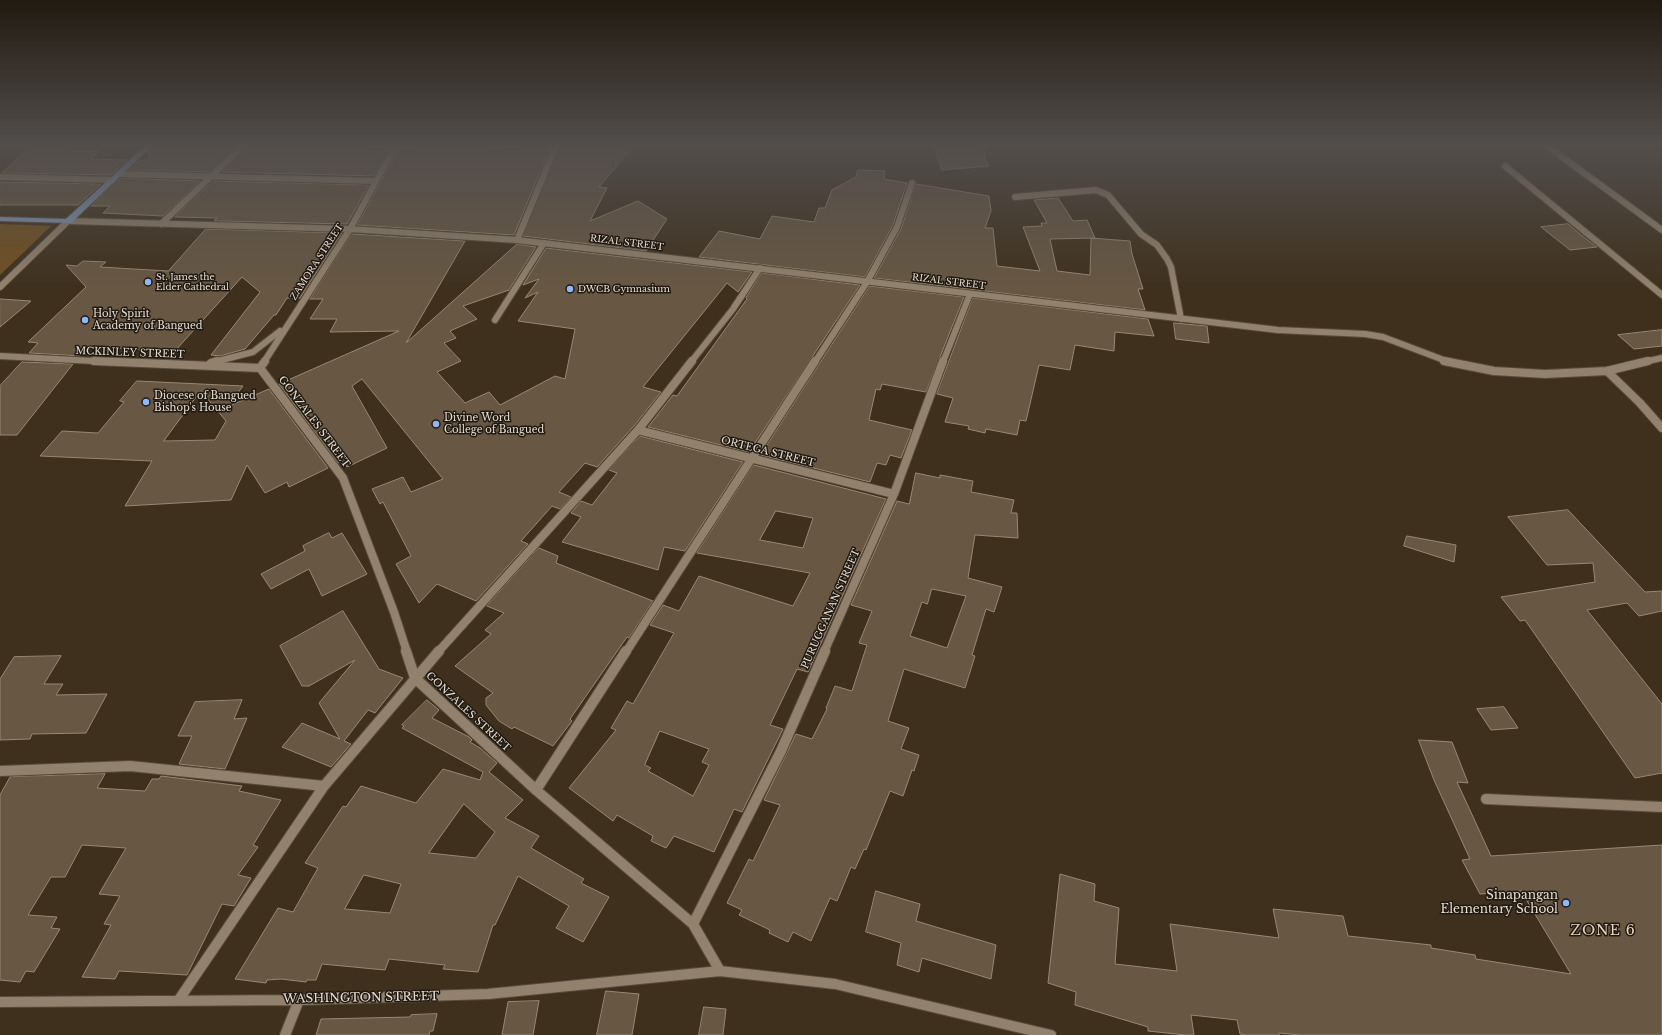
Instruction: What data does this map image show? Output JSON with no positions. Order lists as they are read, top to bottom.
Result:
{
  "streets": {
    "street": [
      "RIZAL STREET",
      "ZAMORA STREET",
      "MCKINLEY STREET",
      "GONZALES STREET",
      "ORTEGA STREET",
      "PURUGGANAN STREET",
      "WASHINGTON STREET"
    ]
  },
  "crossings": [
    ["RIZAL STREET", "ZAMORA STREET"],
    ["RIZAL STREET", "PURUGGANAN STREET"],
    ["ZAMORA STREET", "MCKINLEY STREET"],
    ["ZAMORA STREET", "GONZALES STREET"],
    ["MCKINLEY STREET", "GONZALES STREET"],
    ["GONZALES STREET", "PURUGGANAN STREET"],
    ["GONZALES STREET", "WASHINGTON STREET"],
    ["ORTEGA STREET", "PURUGGANAN STREET"]
  ],
  "districts": ["ZONE 6"],
  "places": [
    "St. James the Elder Cathedral",
    "DWCB Gymnasium",
    "Holy Spirit Academy of Bangued",
    "Diocese of Bangued Bishop's House",
    "Divine Word College of Bangued",
    "Sinapangan Elementary School"
  ]
}
